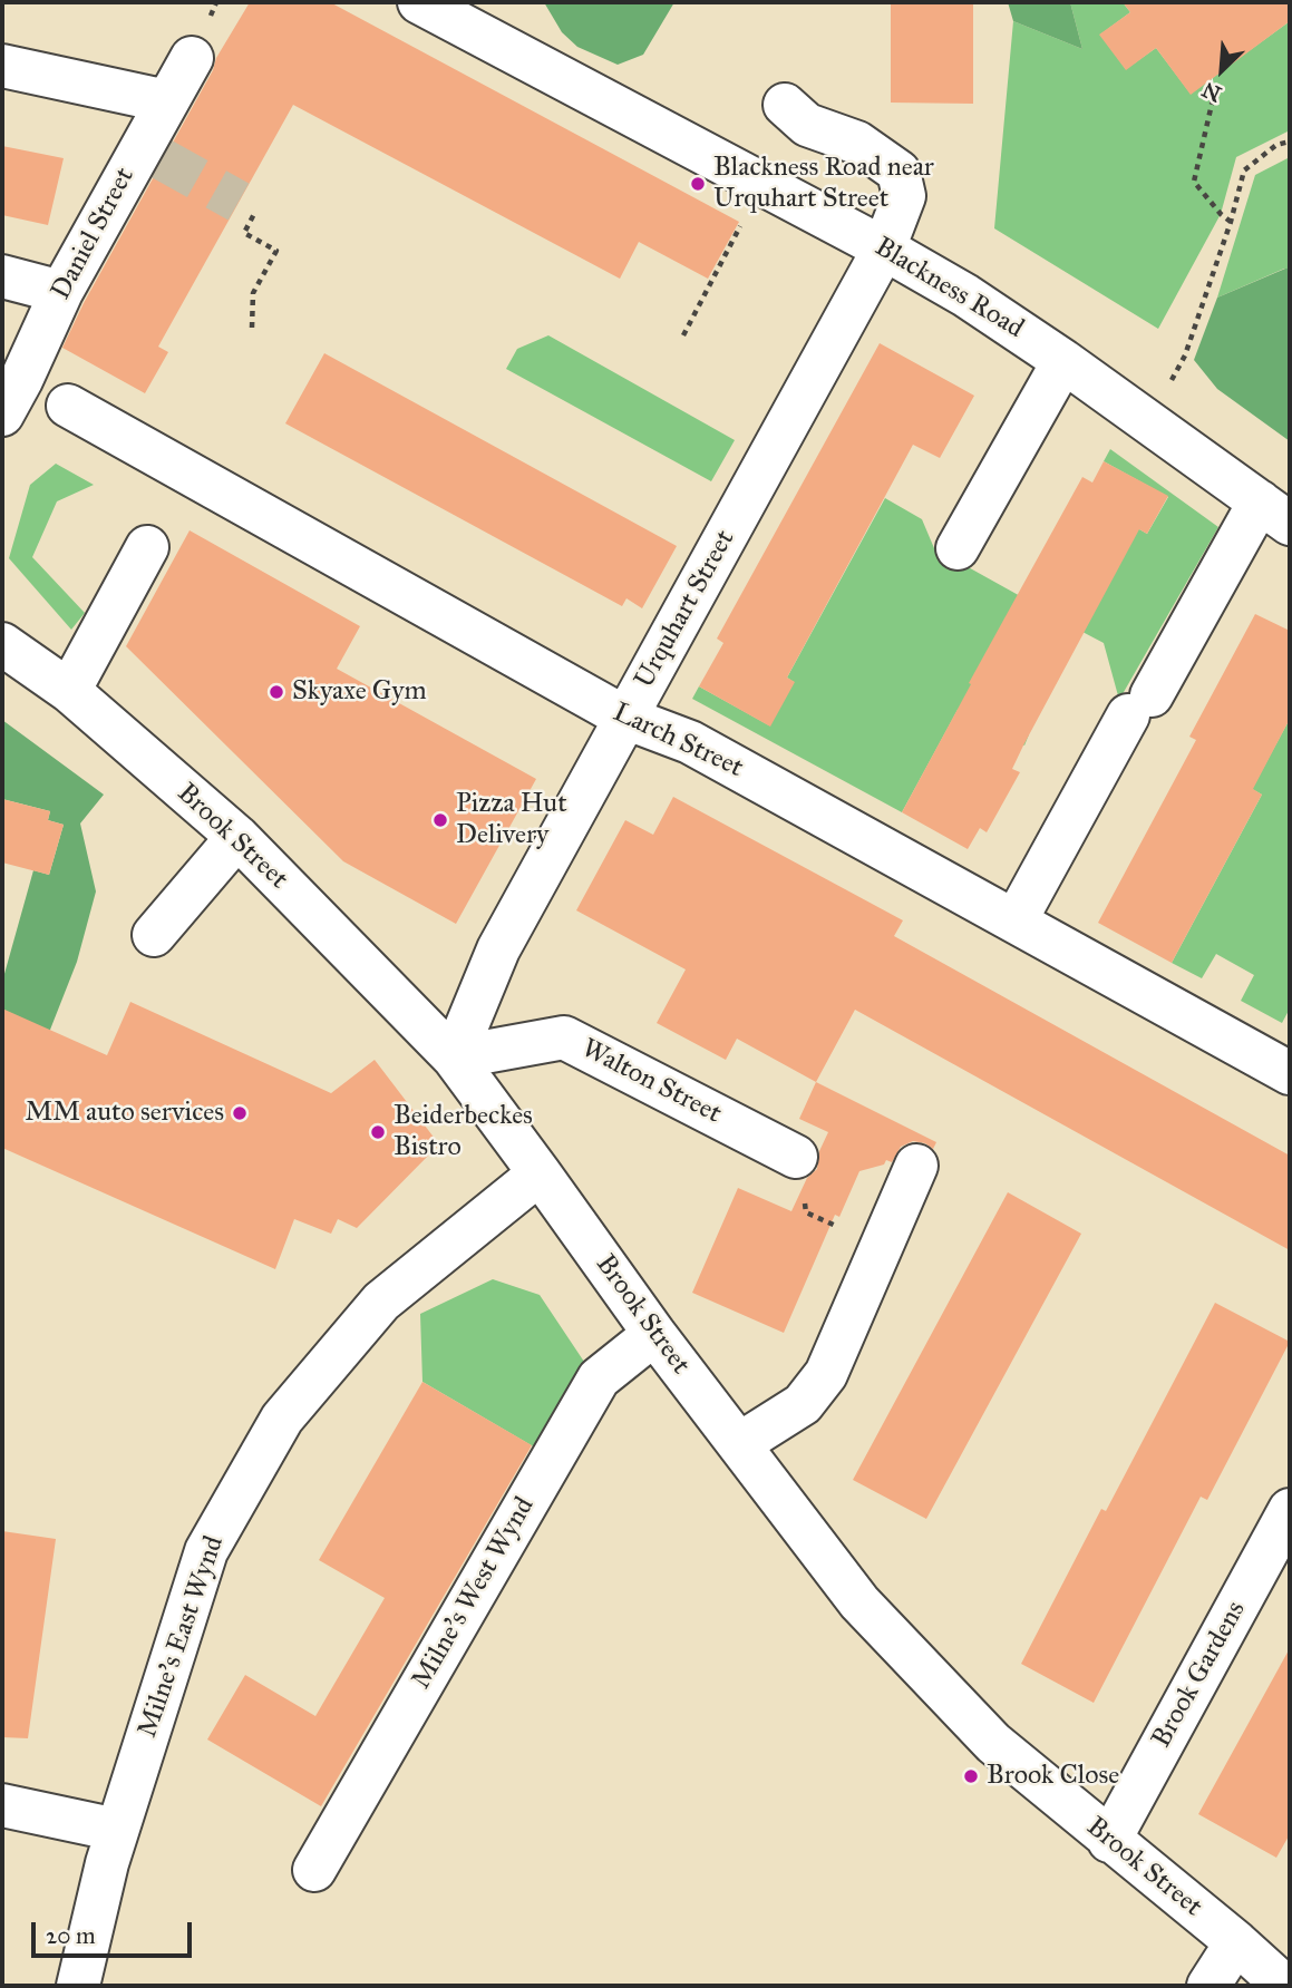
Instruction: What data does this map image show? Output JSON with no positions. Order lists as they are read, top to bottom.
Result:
{
  "streets": {
    "street": [
      "Daniel Street",
      "Blackness Road",
      "Urquhart Street",
      "Larch Street",
      "Brook Street",
      "Walton Street",
      "Milne's West Wynd",
      "Milne's East Wynd",
      "Brook Gardens"
    ]
  },
  "crossings": [
    ["Blackness Road", "Urquhart Street"],
    ["Urquhart Street", "Larch Street"],
    ["Urquhart Street", "Brook Street"],
    ["Urquhart Street", "Walton Street"],
    ["Brook Street", "Walton Street"],
    ["Brook Street", "Milne's West Wynd"],
    ["Brook Street", "Milne's East Wynd"],
    ["Brook Street", "Brook Gardens"]
  ],
  "places": [
    "Blackness Road near Urquhart Street",
    "Skyaxe Gym",
    "Pizza Hut Delivery",
    "MM auto services",
    "Beiderbeckes Bistro",
    "Brook Close"
  ],
  "scale_bar": "20 m",
  "north": "bottom left"
}
